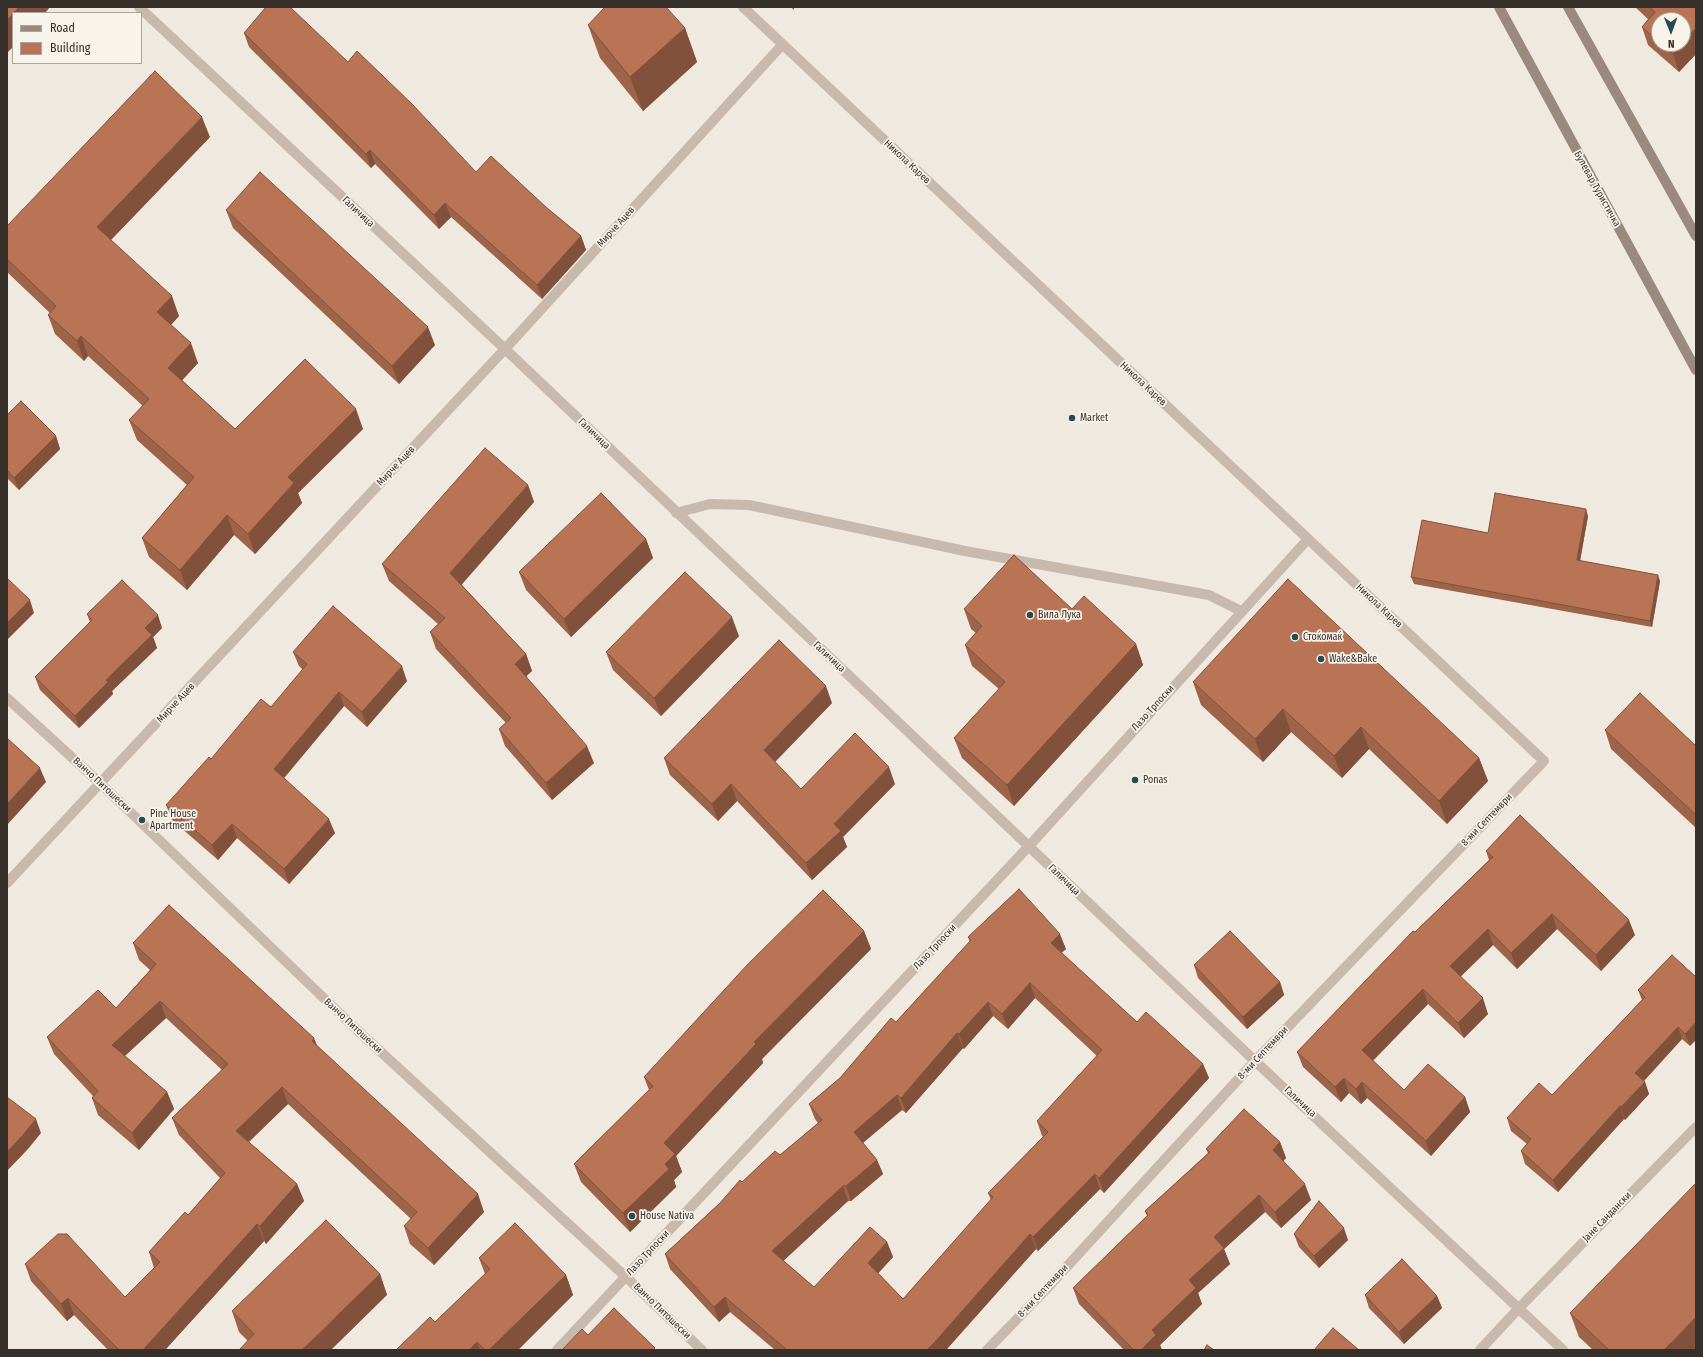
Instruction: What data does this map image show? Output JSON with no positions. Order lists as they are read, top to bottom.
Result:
{
  "streets": {
    "main road": ["Булевар Туристичка"],
    "street": [
      "Никола Карев",
      "Галичица",
      "Мирче Ацев",
      "Лазо Трпоски",
      "Ванчо Питошески",
      "8-ми Септември",
      "Јане Сандански"
    ]
  },
  "crossings": [
    ["Никола Карев", "Мирче Ацев"],
    ["Никола Карев", "Лазо Трпоски"],
    ["Никола Карев", "8-ми Септември"],
    ["Галичица", "Мирче Ацев"],
    ["Галичица", "Лазо Трпоски"],
    ["Галичица", "8-ми Септември"],
    ["Галичица", "Јане Сандански"],
    ["Мирче Ацев", "Ванчо Питошески"],
    ["Лазо Трпоски", "Ванчо Питошески"]
  ],
  "places": [
    "Market",
    "Вила Лука",
    "Стоќомаќ",
    "Wake&Bake",
    "Ponas",
    "Pine House Apartment",
    "House Nativa"
  ],
  "legend": ["Road", "Building"],
  "north": "bottom"
}
